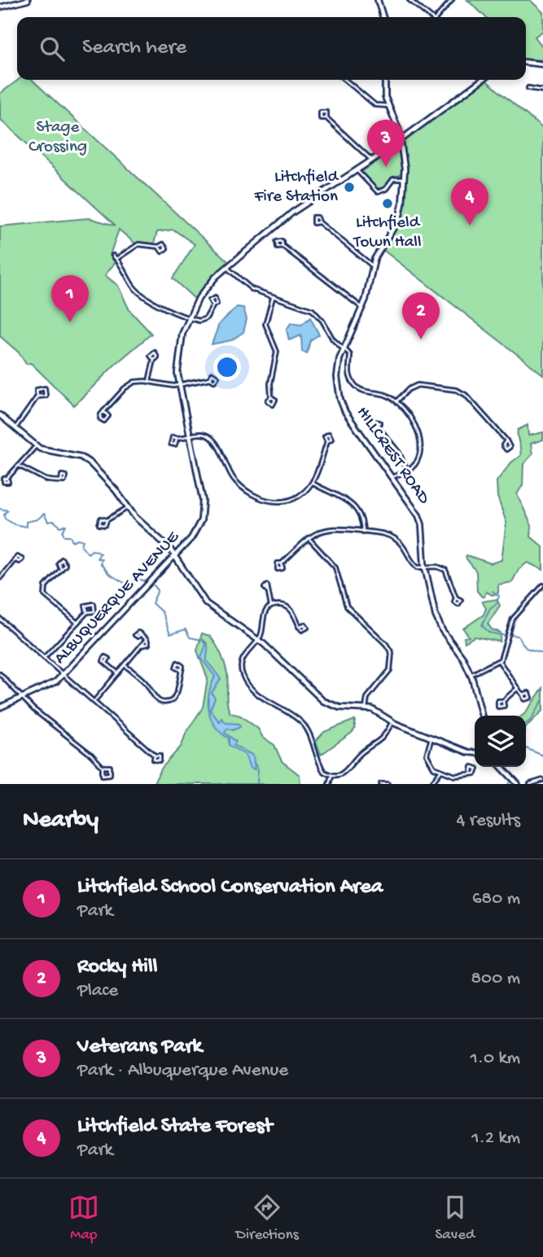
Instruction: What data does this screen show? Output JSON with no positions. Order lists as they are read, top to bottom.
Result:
{
  "streets": {
    "street": ["HILLCREST ROAD", "ALBUQUERQUE AVENUE"]
  },
  "crossings": [
    ["HILLCREST ROAD", "ALBUQUERQUE AVENUE"]
  ],
  "parks": ["Stage Crossing"],
  "places": ["Litchfield Fire Station", "Litchfield Town Hall"],
  "page": {
    "search": "Search here",
    "pins": [
      "3",
      "4",
      "1",
      "2"
    ],
    "heading": ["Nearby", "4 results"],
    "list": [
      {
        "mark": "1",
        "name": "Litchfield School Conservation Area",
        "note": "Park",
        "value": "680 m"
      },
      {
        "mark": "2",
        "name": "Rocky Hill",
        "note": "Place",
        "value": "800 m"
      },
      {
        "mark": "3",
        "name": "Veterans Park",
        "note": "Park · Albuquerque Avenue",
        "value": "1.0 km"
      },
      {
        "mark": "4",
        "name": "Litchfield State Forest",
        "note": "Park",
        "value": "1.2 km"
      }
    ],
    "nav": ["Map", "Directions", "Saved"]
  }
}
